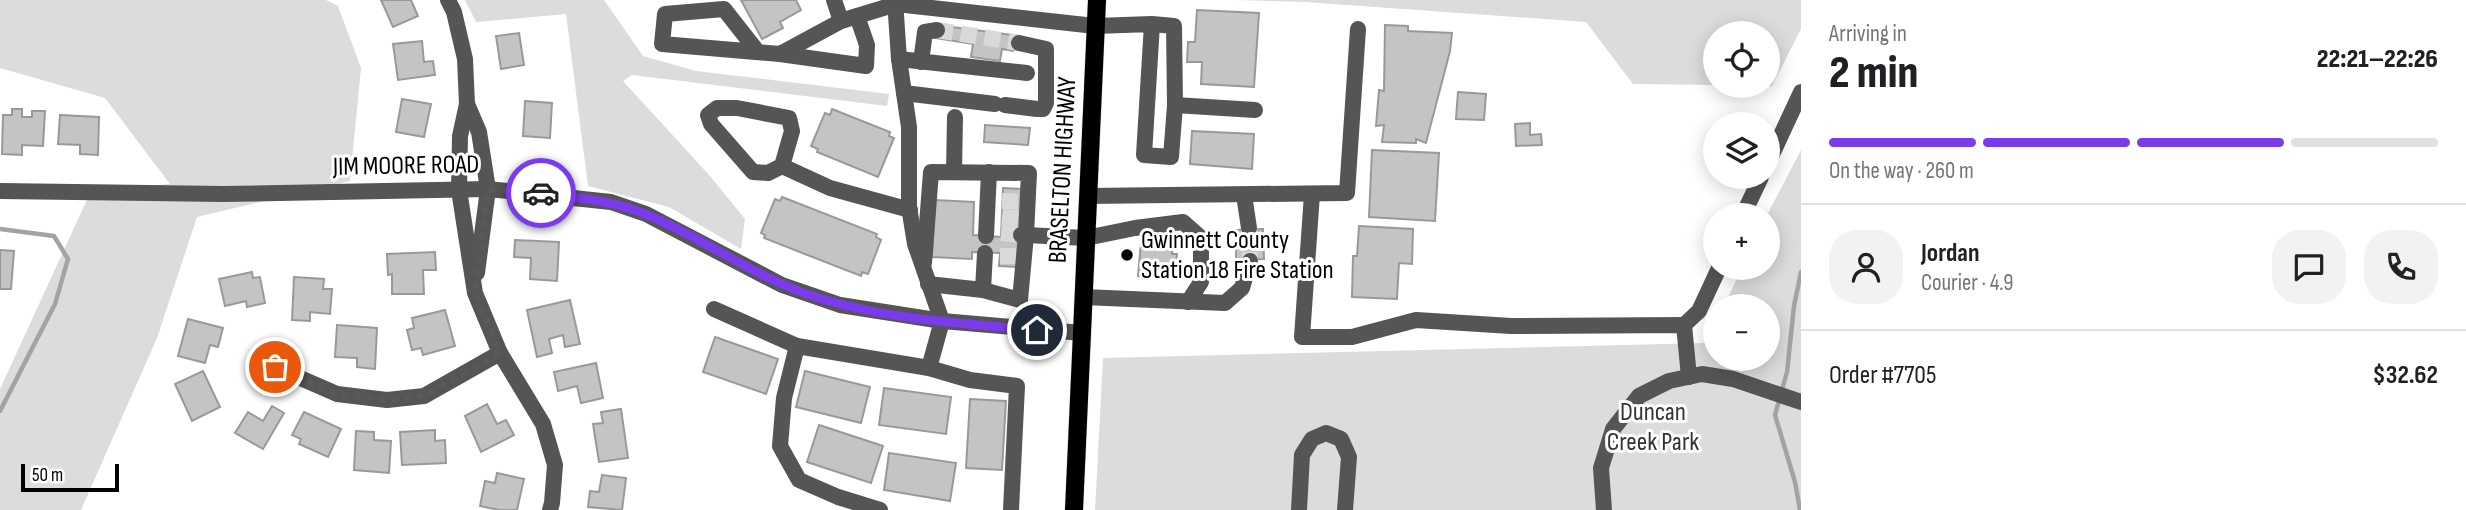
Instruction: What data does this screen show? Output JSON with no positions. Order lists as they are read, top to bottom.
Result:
{
  "streets": {
    "main road": ["BRASELTON HIGHWAY"],
    "street": ["JIM MOORE ROAD"]
  },
  "crossings": [
    ["JIM MOORE ROAD", "BRASELTON HIGHWAY"]
  ],
  "parks": ["Duncan Creek Park"],
  "places": ["Gwinnett County Station 18 Fire Station"],
  "scale_bar": "50 m",
  "page": {
    "heading": ["2 min", "Arriving in", "22:21–22:26"],
    "panel": [
      "Jordan",
      "Courier · 4.9",
      "Order #7705",
      "$32.62"
    ],
    "map_buttons": ["+", "−"],
    "bar": "On the way · 260 m",
    "scale": "50 m"
  }
}
